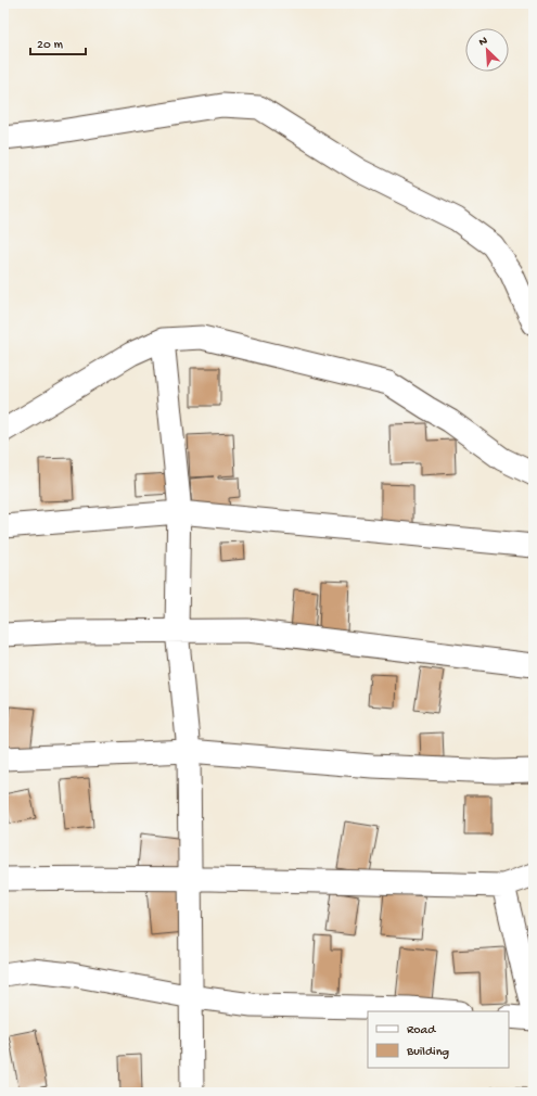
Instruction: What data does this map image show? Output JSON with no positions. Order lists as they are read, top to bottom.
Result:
{
  "legend": ["Road", "Building"],
  "scale_bar": "20 m",
  "north": "top left"
}
